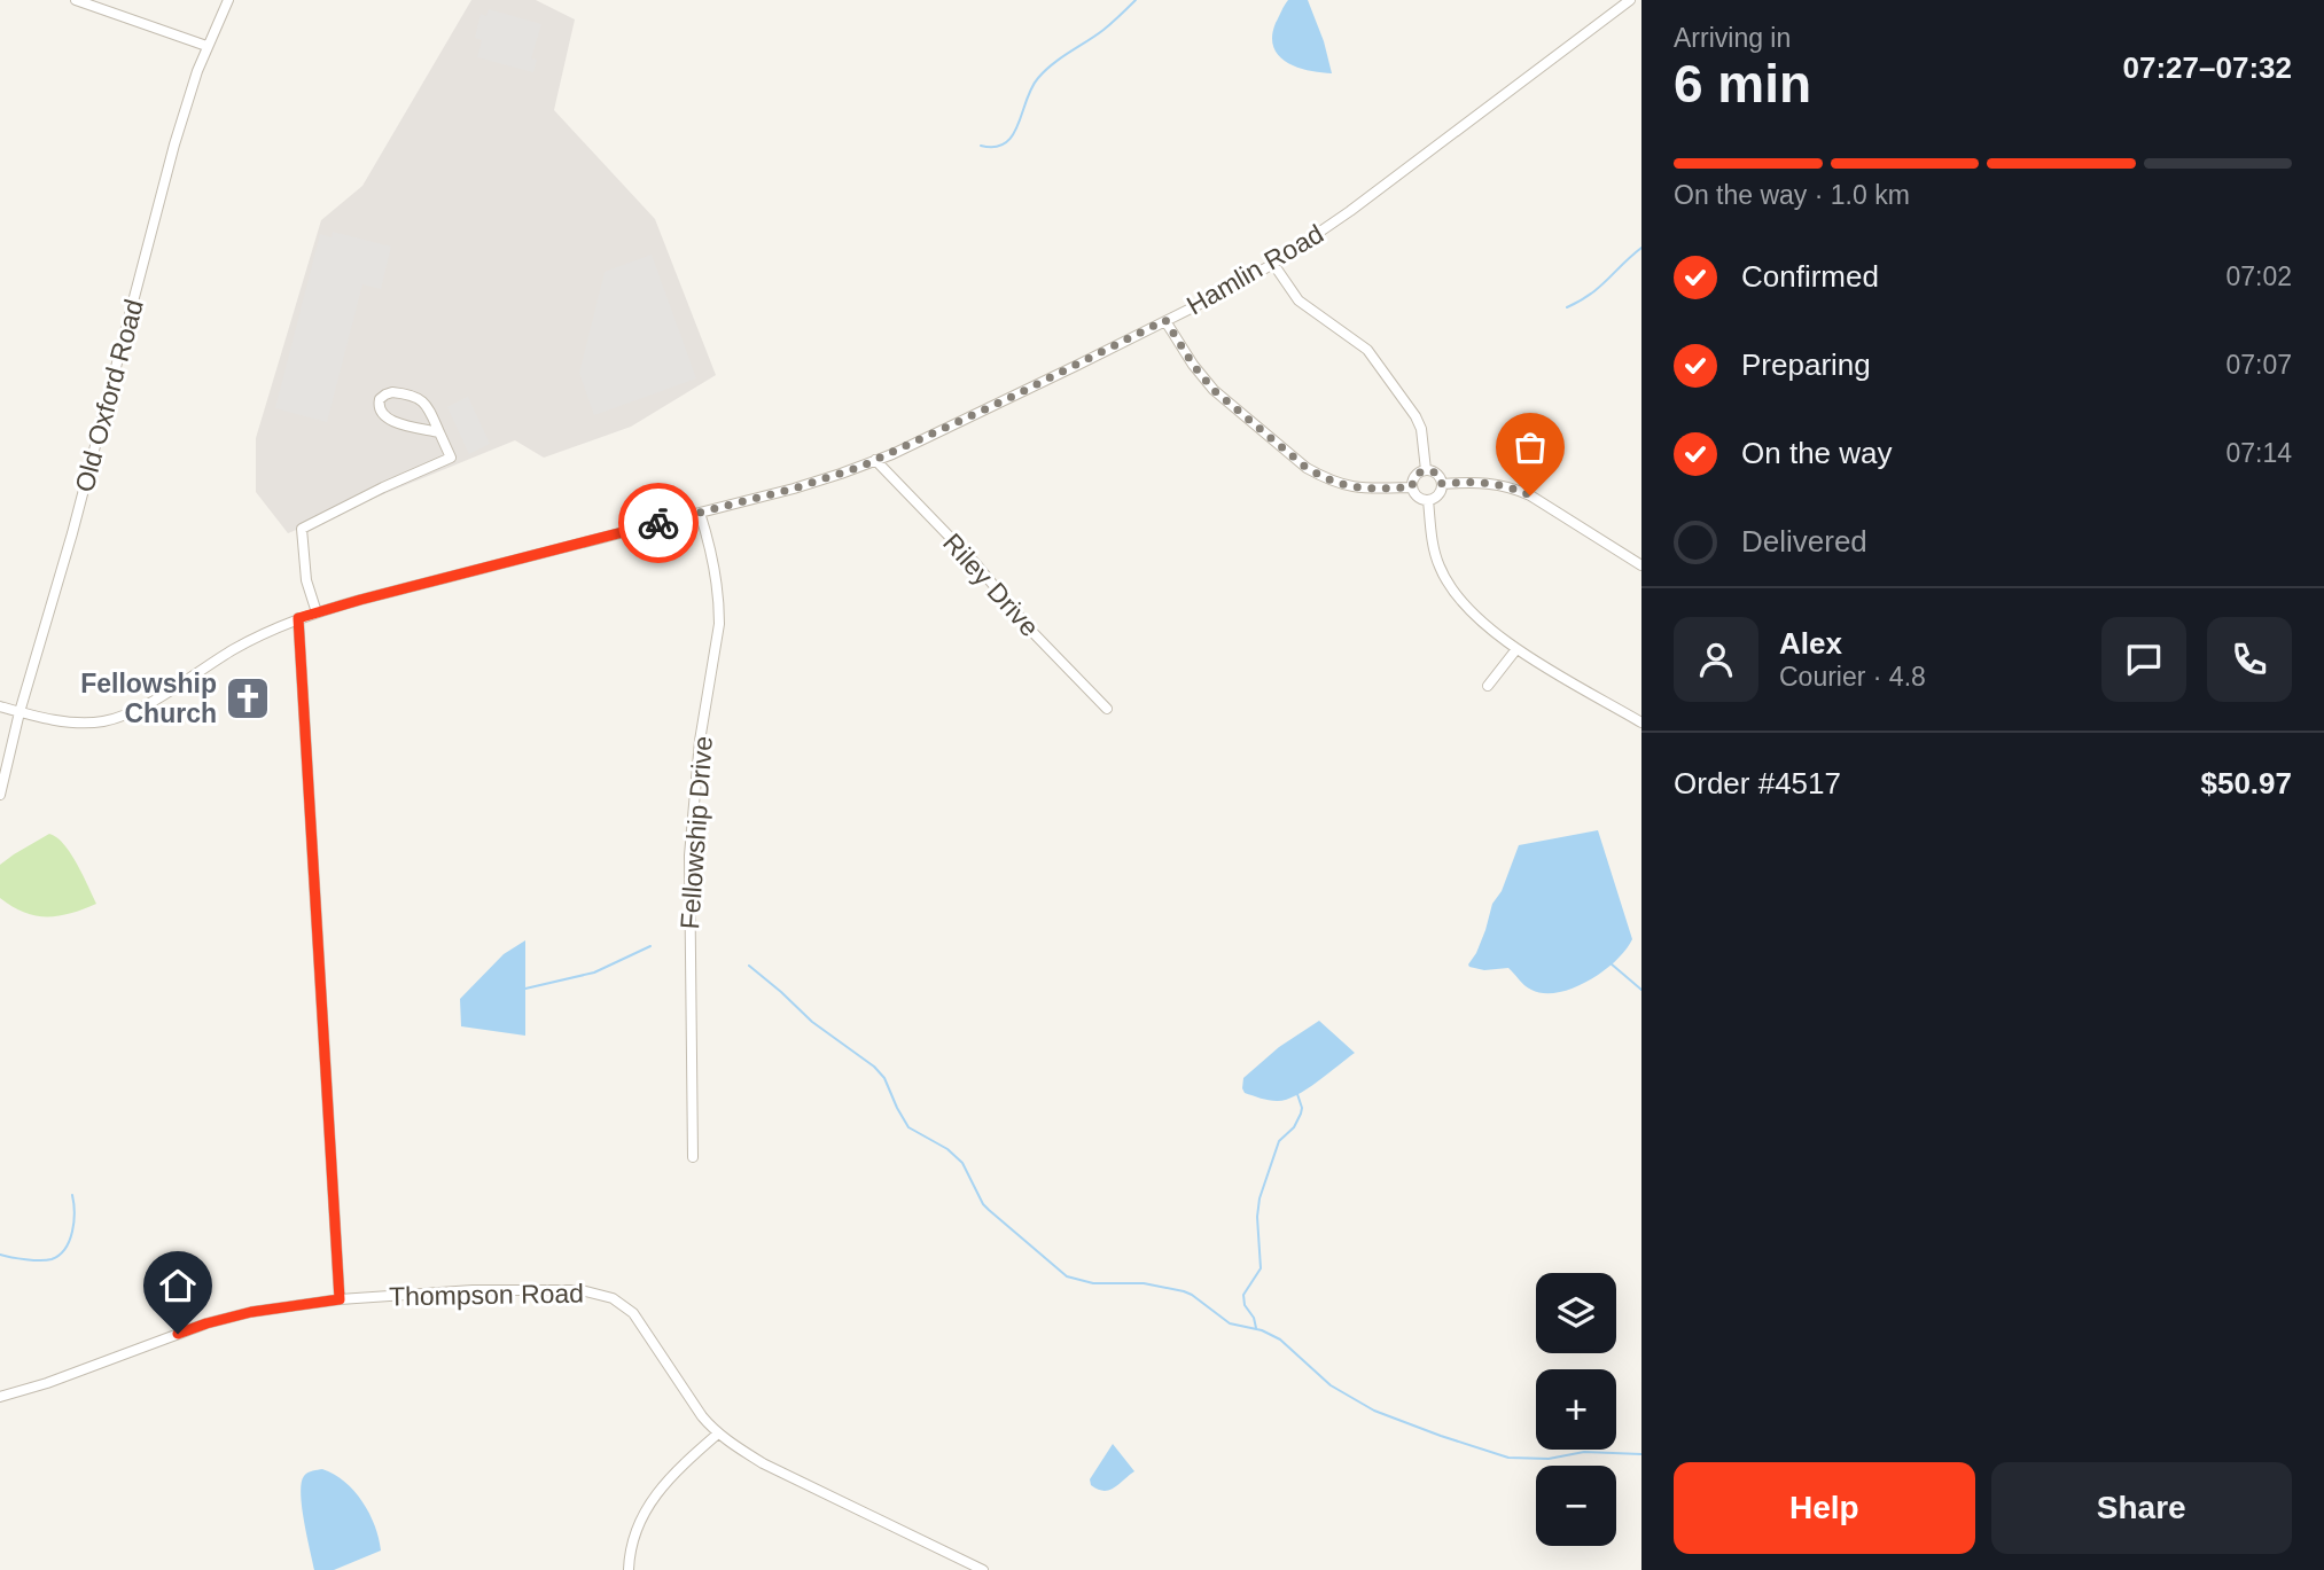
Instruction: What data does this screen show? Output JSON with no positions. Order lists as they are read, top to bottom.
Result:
{
  "streets": {
    "street": [
      "Hamlin Road",
      "Old Oxford Road",
      "Riley Drive",
      "Fellowship Drive",
      "Thompson Road"
    ]
  },
  "crossings": [
    ["Hamlin Road", "Old Oxford Road"],
    ["Hamlin Road", "Riley Drive"],
    ["Hamlin Road", "Fellowship Drive"]
  ],
  "places": {
    "church": ["Fellowship Church"]
  },
  "page": {
    "heading": ["6 min", "Arriving in", "07:27–07:32"],
    "panel": [
      "Alex",
      "Courier · 4.8",
      "Order #4517",
      "$50.97"
    ],
    "bar": "On the way · 1.0 km",
    "list": [
      ["Confirmed", "07:02"],
      ["Preparing", "07:07"],
      ["On the way", "07:14"],
      "Delivered"
    ],
    "map_buttons": ["+", "−"],
    "buttons": ["Help", "Share"]
  }
}
